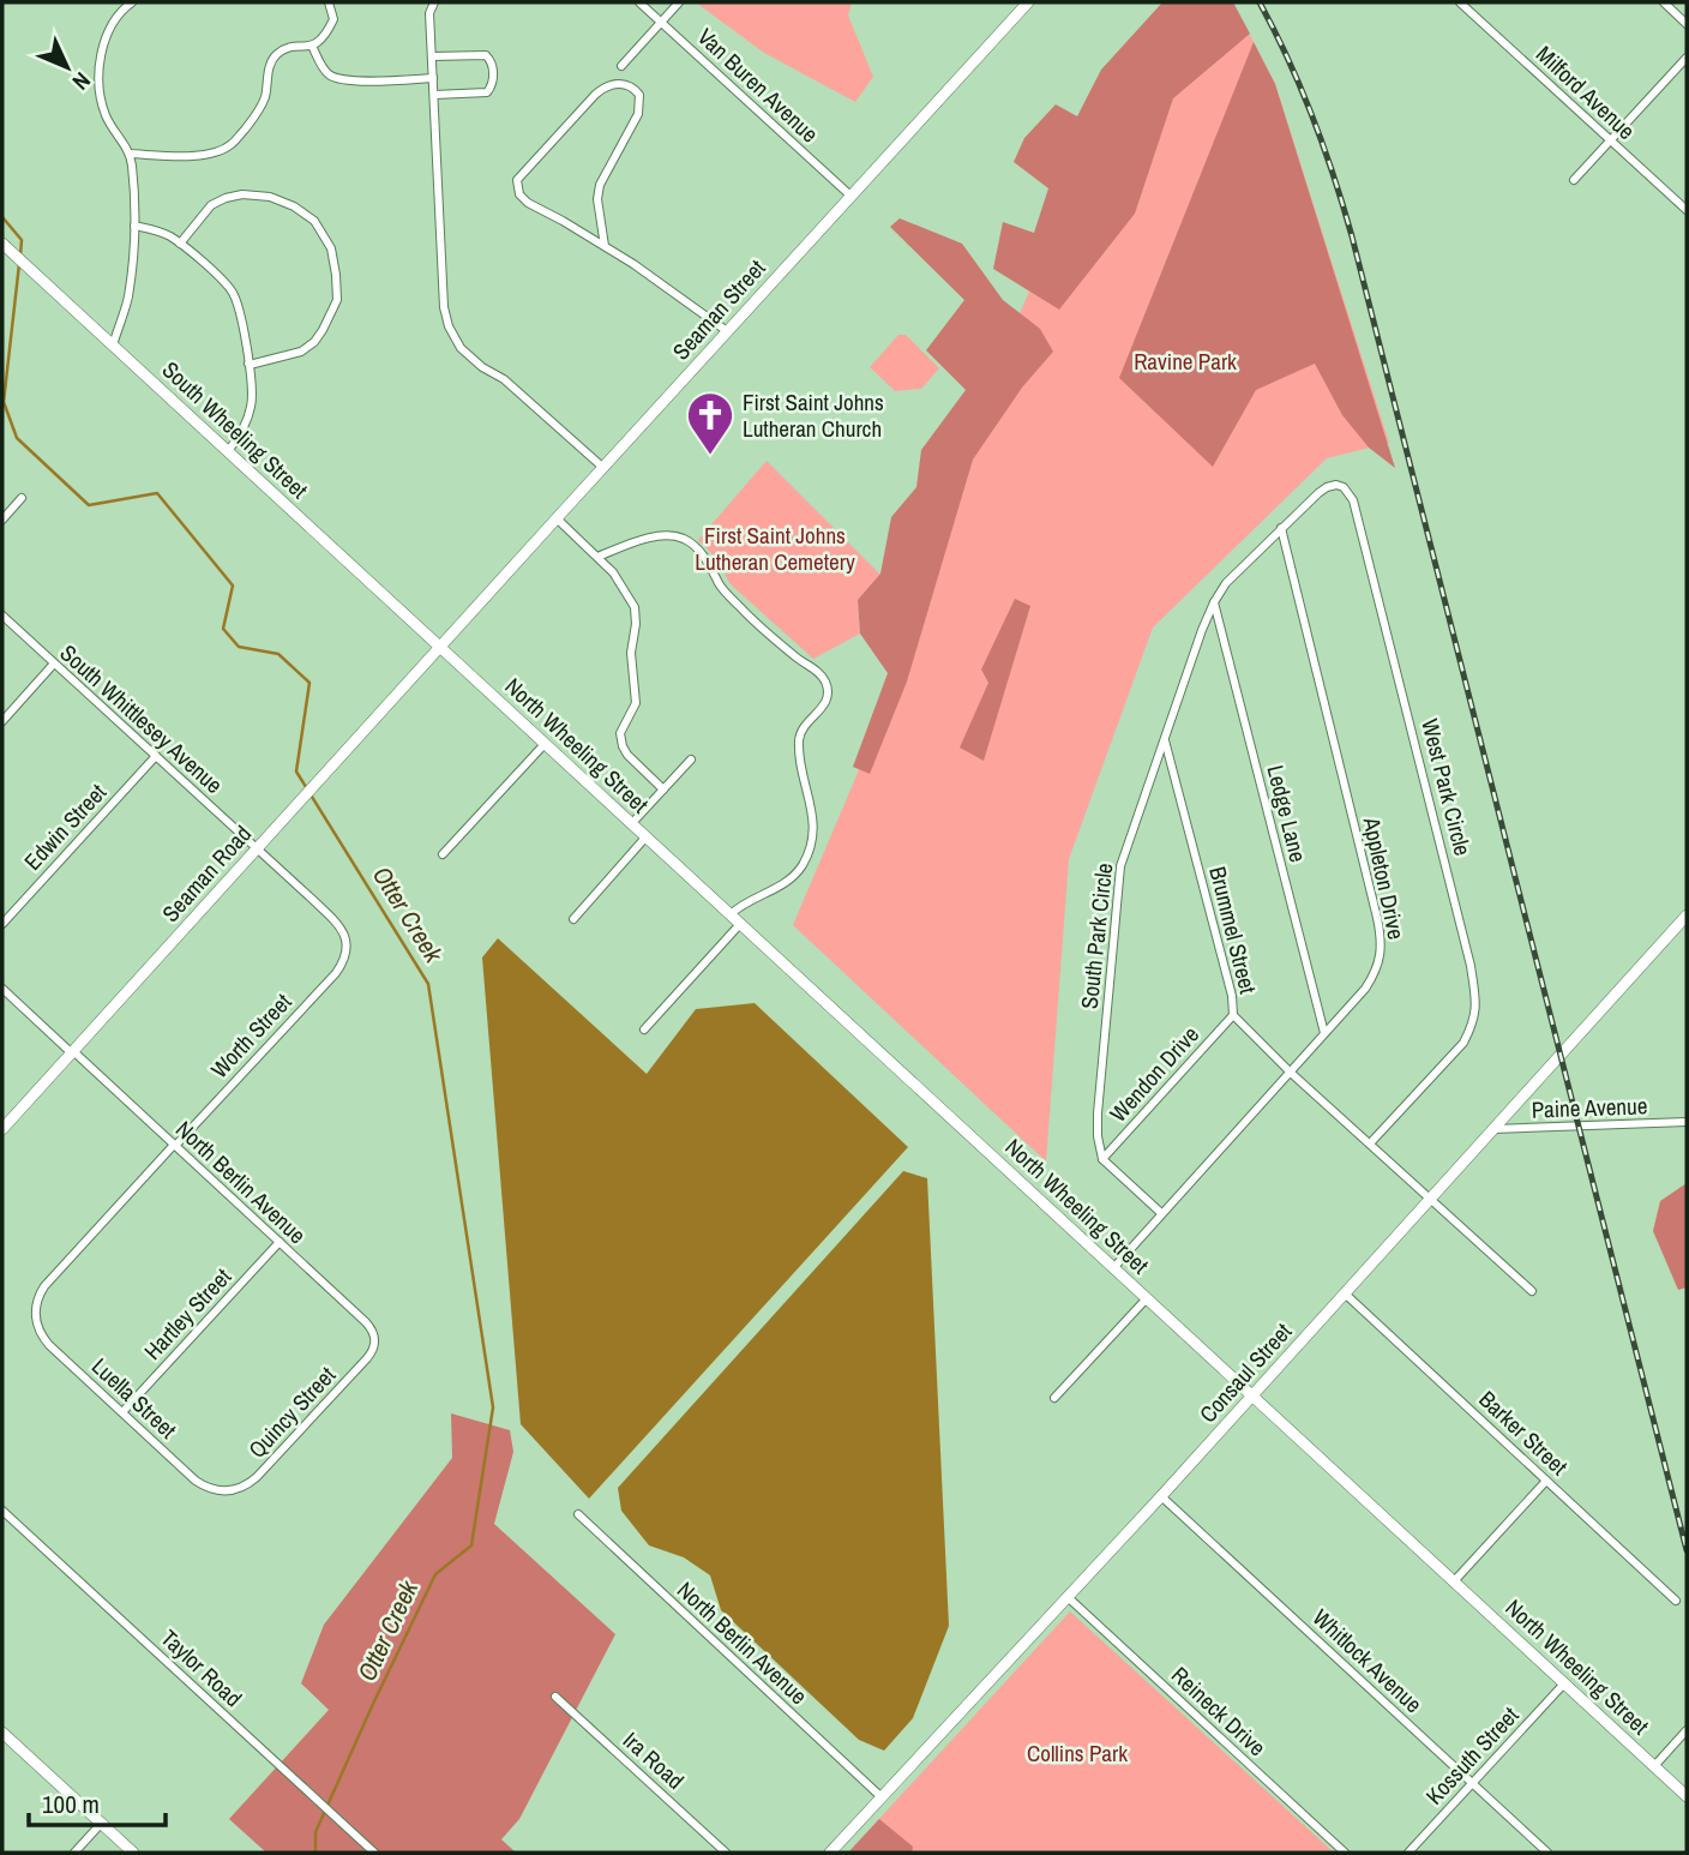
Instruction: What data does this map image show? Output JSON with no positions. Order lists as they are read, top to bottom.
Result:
{
  "streets": {
    "street": [
      "Van Buren Avenue",
      "Milford Avenue",
      "Seaman Street",
      "South Wheeling Street",
      "South Whittlesey Avenue",
      "North Wheeling Street",
      "West Park Circle",
      "Ledge Lane",
      "Edwin Street",
      "Seaman Road",
      "Appleton Drive",
      "Brummel Street",
      "South Park Circle",
      "Worth Street",
      "Wendon Drive",
      "Paine Avenue",
      "North Berlin Avenue",
      "Hartley Street",
      "Consaul Street",
      "Luella Street",
      "Quincy Street",
      "Barker Street",
      "Whitlock Avenue",
      "Taylor Road",
      "Reineck Drive",
      "Kossuth Street",
      "Ira Road"
    ]
  },
  "crossings": [
    ["Van Buren Avenue", "Seaman Street"],
    ["Seaman Street", "South Wheeling Street"],
    ["Seaman Street", "North Wheeling Street"],
    ["Seaman Street", "Seaman Road"],
    ["South Wheeling Street", "North Wheeling Street"],
    ["South Wheeling Street", "Seaman Road"],
    ["South Whittlesey Avenue", "Edwin Street"],
    ["South Whittlesey Avenue", "Seaman Road"],
    ["South Whittlesey Avenue", "Worth Street"],
    ["North Wheeling Street", "Seaman Road"],
    ["North Wheeling Street", "Appleton Drive"],
    ["North Wheeling Street", "Consaul Street"],
    ["North Wheeling Street", "Kossuth Street"],
    ["West Park Circle", "Appleton Drive"],
    ["West Park Circle", "Brummel Street"],
    ["West Park Circle", "South Park Circle"],
    ["Ledge Lane", "Appleton Drive"],
    ["Ledge Lane", "South Park Circle"],
    ["Seaman Road", "North Berlin Avenue"],
    ["Appleton Drive", "Brummel Street"],
    ["Appleton Drive", "South Park Circle"],
    ["Brummel Street", "South Park Circle"],
    ["Brummel Street", "Wendon Drive"],
    ["Brummel Street", "Consaul Street"],
    ["South Park Circle", "Wendon Drive"],
    ["Worth Street", "North Berlin Avenue"],
    ["Worth Street", "Luella Street"],
    ["Paine Avenue", "Consaul Street"],
    ["North Berlin Avenue", "Hartley Street"],
    ["North Berlin Avenue", "Consaul Street"],
    ["North Berlin Avenue", "Quincy Street"],
    ["Hartley Street", "Luella Street"],
    ["Consaul Street", "Barker Street"],
    ["Consaul Street", "Whitlock Avenue"],
    ["Consaul Street", "Reineck Drive"],
    ["Luella Street", "Quincy Street"],
    ["Whitlock Avenue", "Kossuth Street"]
  ],
  "water": ["Otter Creek"],
  "parks": ["Ravine Park", "First Saint Johns Lutheran Cemetery", "Collins Park"],
  "places": {
    "church": ["First Saint Johns Lutheran Church"]
  },
  "scale_bar": "100 m",
  "north": "bottom right"
}
